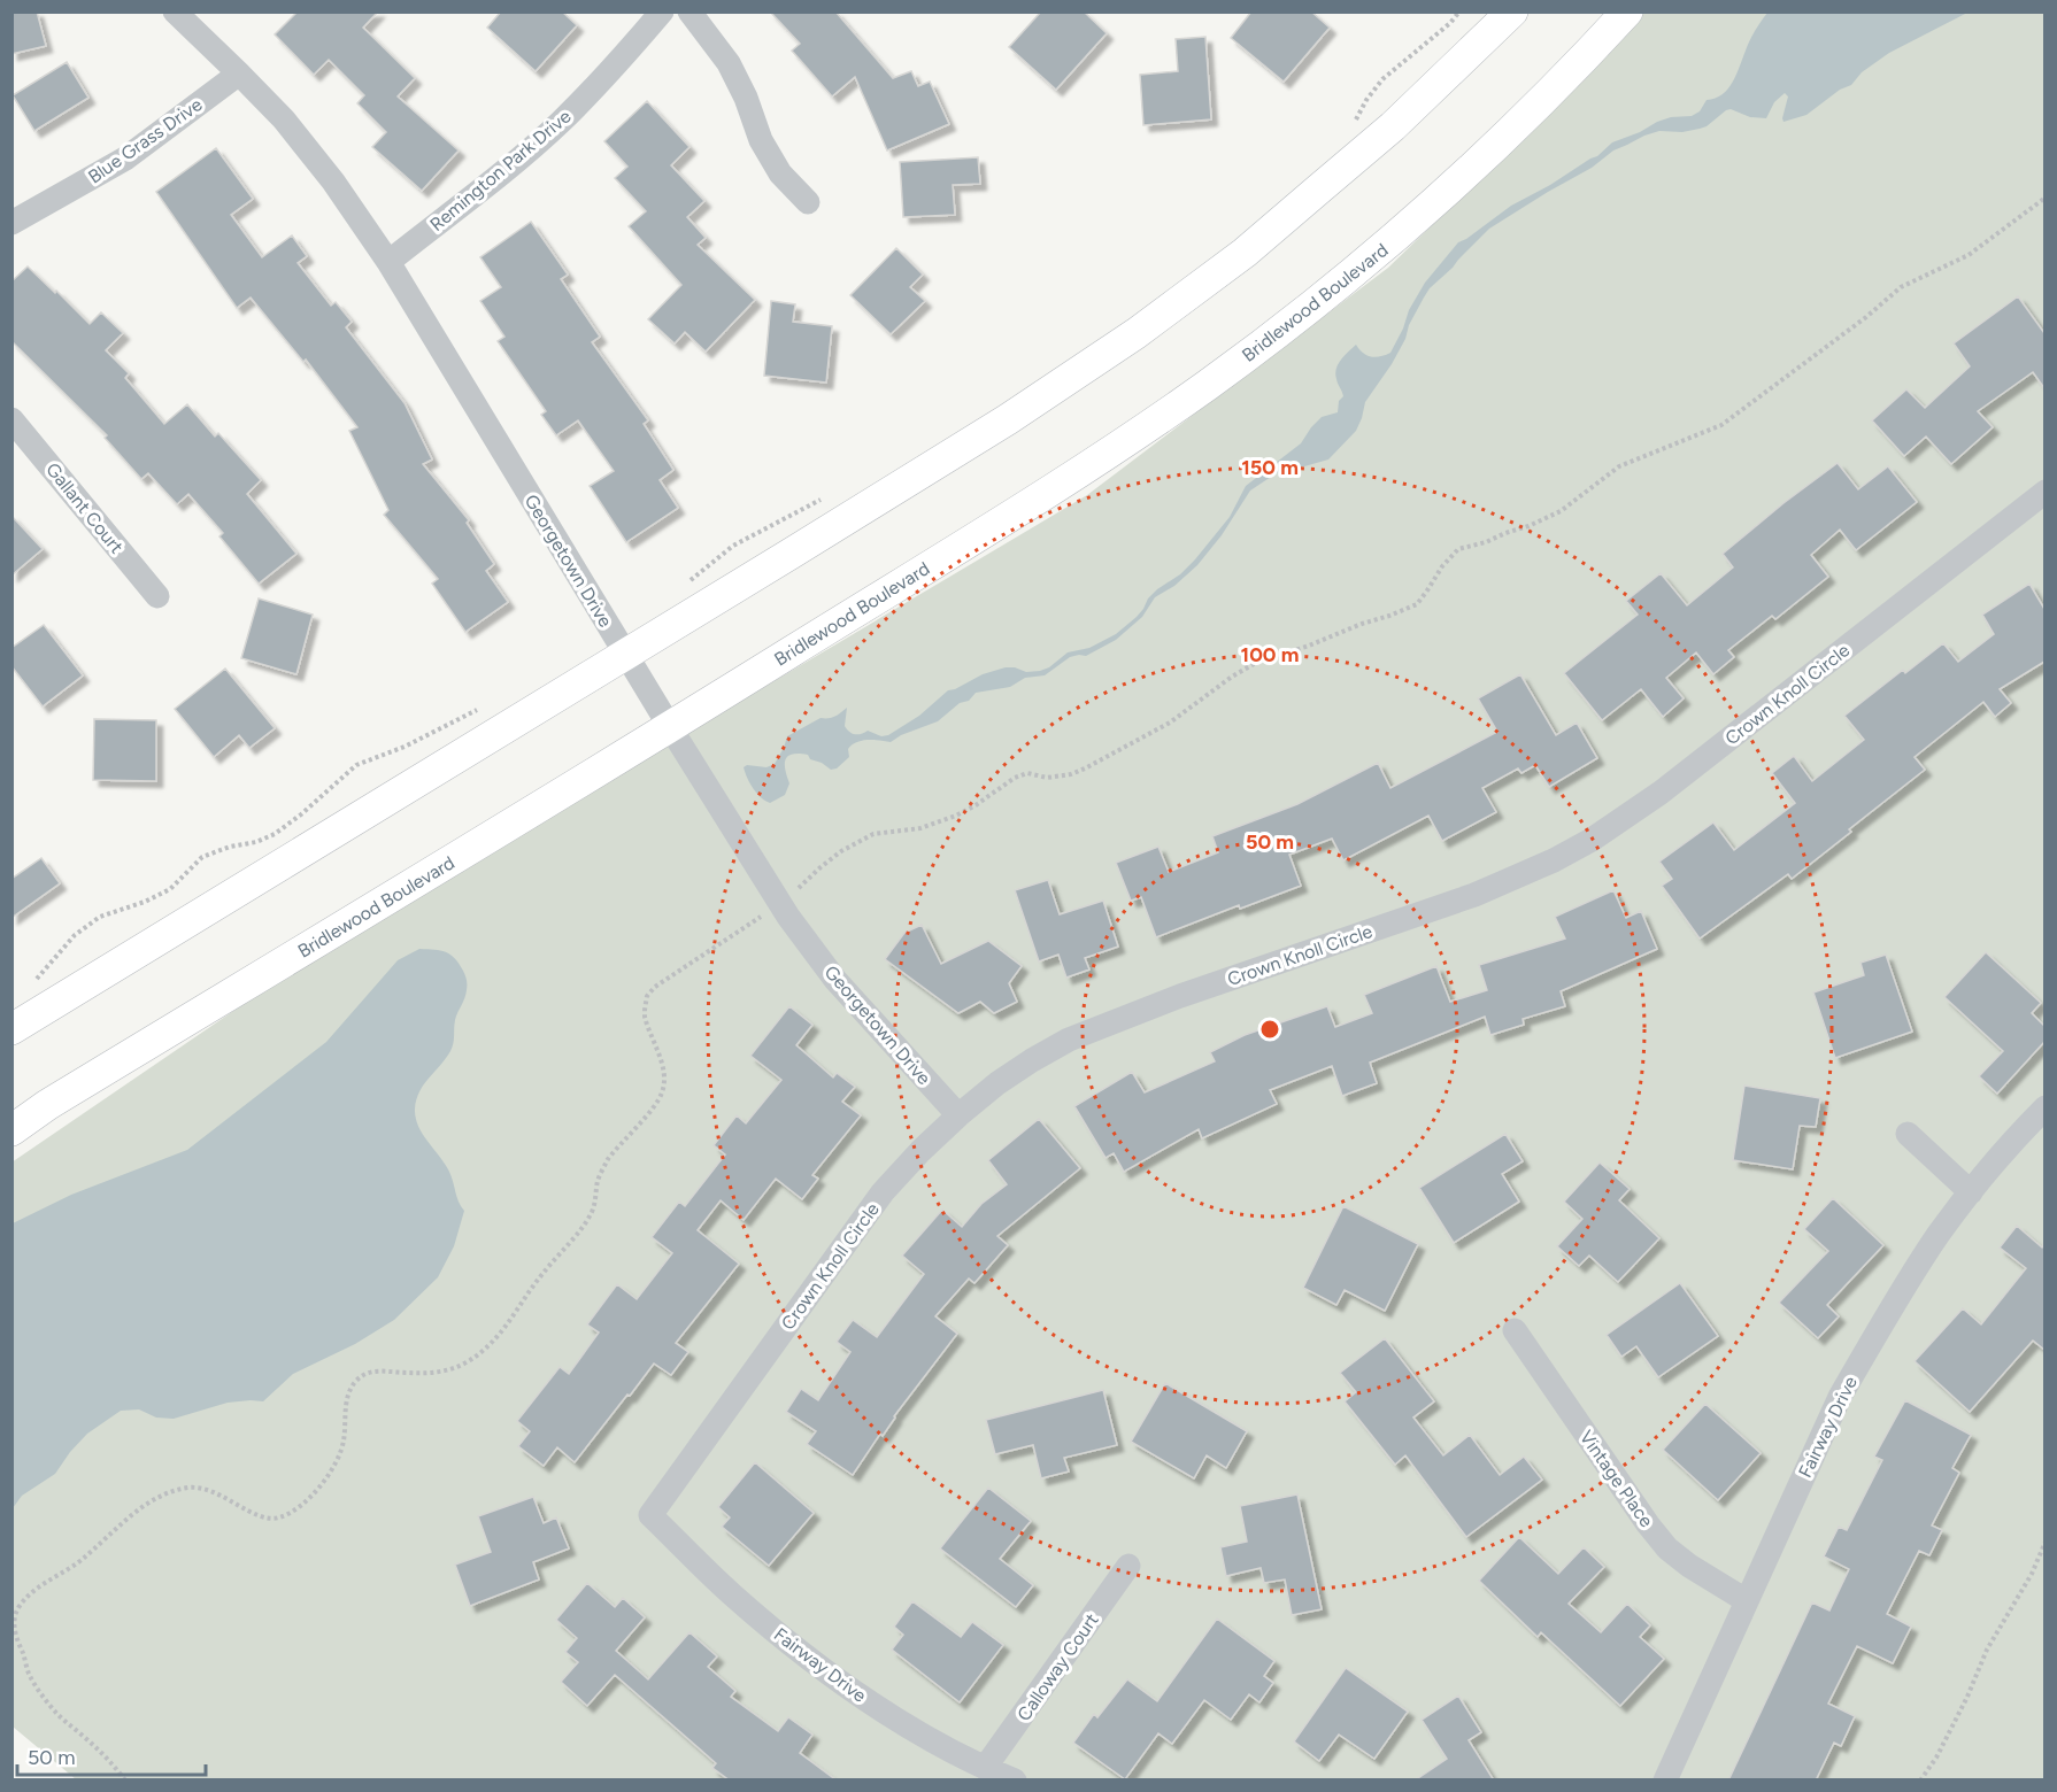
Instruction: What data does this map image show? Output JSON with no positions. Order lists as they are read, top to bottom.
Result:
{
  "streets": {
    "main road": ["Bridlewood Boulevard"],
    "street": [
      "Blue Grass Drive",
      "Remington Park Drive",
      "Gallant Court",
      "Georgetown Drive",
      "Crown Knoll Circle",
      "Fairway Drive",
      "Vintage Place",
      "Calloway Court"
    ]
  },
  "crossings": [
    ["Blue Grass Drive", "Georgetown Drive"],
    ["Remington Park Drive", "Georgetown Drive"],
    ["Bridlewood Boulevard", "Georgetown Drive"],
    ["Georgetown Drive", "Crown Knoll Circle"],
    ["Crown Knoll Circle", "Fairway Drive"],
    ["Fairway Drive", "Vintage Place"],
    ["Fairway Drive", "Calloway Court"]
  ],
  "scale_bar": "50 m",
  "rings": ["150 m", "100 m", "50 m"]
}
